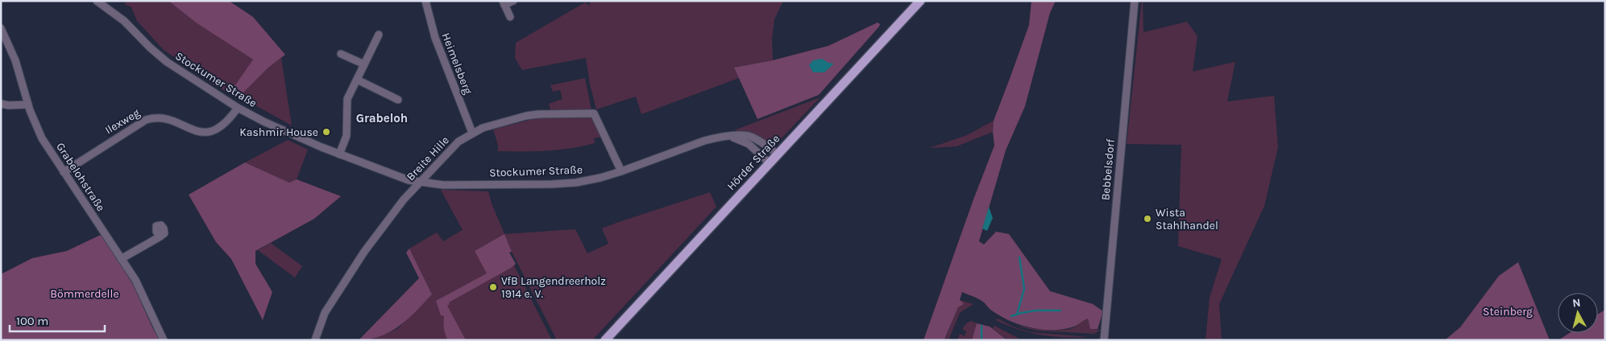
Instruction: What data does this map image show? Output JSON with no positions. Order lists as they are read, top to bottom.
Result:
{
  "streets": {
    "main road": ["Hörder Straße"],
    "street": [
      "Heimelsberg",
      "Stockumer Straße",
      "Ilexweg",
      "Breite Hille",
      "Bebbelsdorf",
      "Grabelohstraße"
    ]
  },
  "crossings": [
    ["Heimelsberg", "Breite Hille"],
    ["Stockumer Straße", "Ilexweg"],
    ["Stockumer Straße", "Breite Hille"],
    ["Stockumer Straße", "Hörder Straße"],
    ["Ilexweg", "Grabelohstraße"]
  ],
  "districts": ["Grabeloh"],
  "parks": ["Bömmerdelle", "Steinberg"],
  "places": ["Kashmir House", "Wista Stahlhandel", "VfB Langendreerholz 1914 e. V."],
  "scale_bar": "100 m",
  "north": "top"
}
